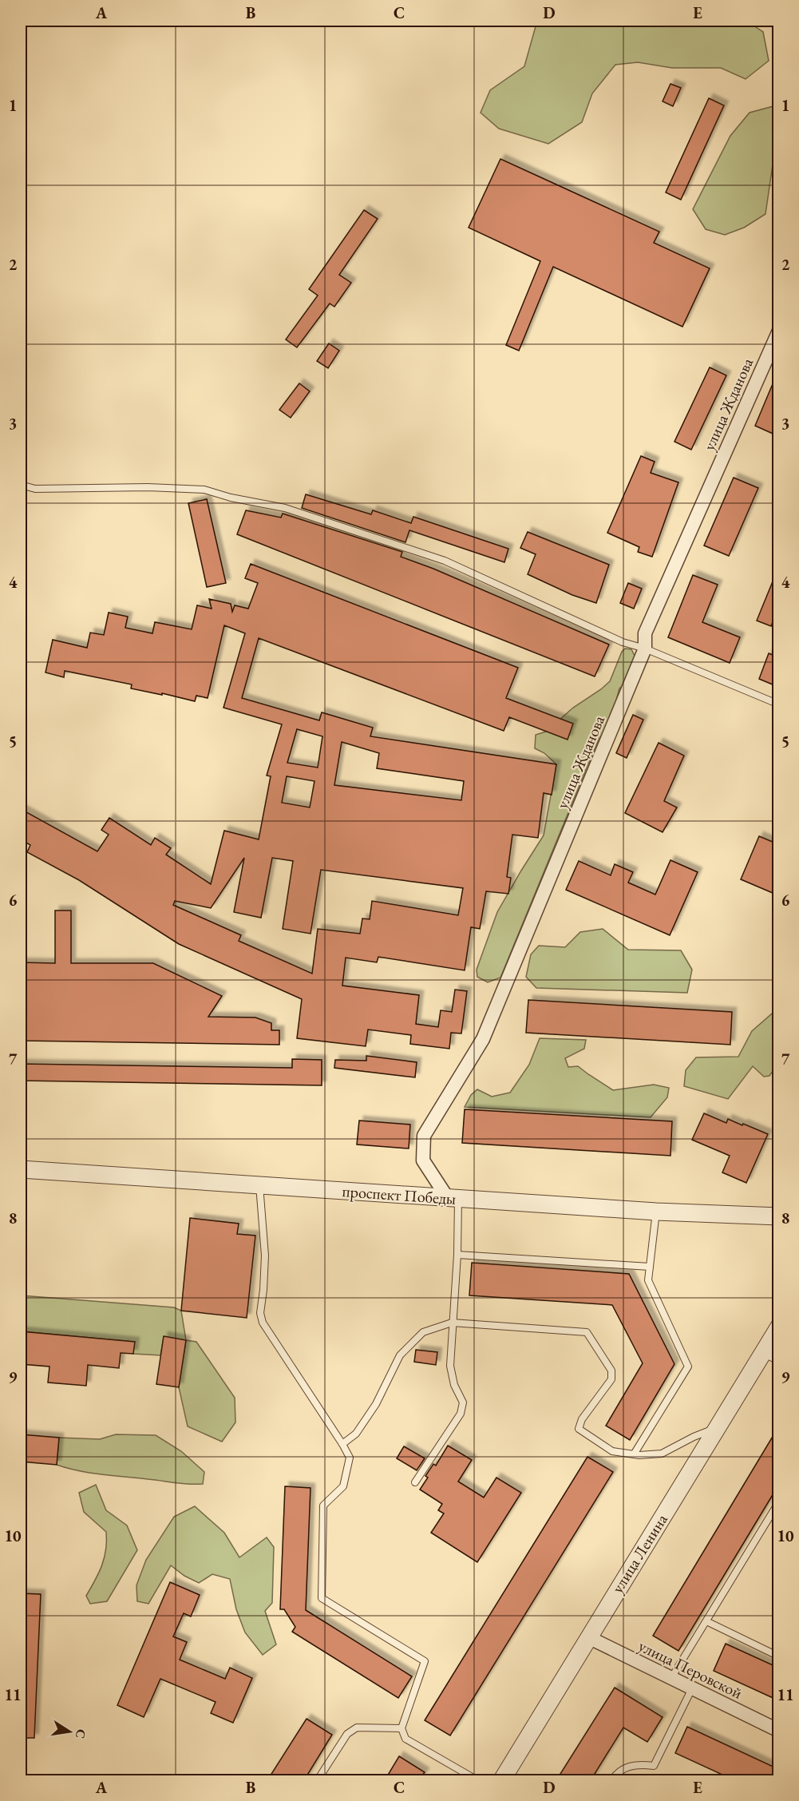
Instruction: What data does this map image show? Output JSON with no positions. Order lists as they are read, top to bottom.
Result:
{
  "streets": {
    "street": [
      "улица Жданова",
      "проспект Победы",
      "улица Ленина",
      "улица Перовской"
    ]
  },
  "crossings": [
    ["улица Жданова", "проспект Победы"],
    ["улица Ленина", "улица Перовской"]
  ],
  "north": "right",
  "grid": {
    "columns": [
      "A",
      "B",
      "C",
      "D",
      "E"
    ],
    "rows": [
      "1",
      "2",
      "3",
      "4",
      "5",
      "6",
      "7",
      "8",
      "9",
      "10",
      "11"
    ]
  }
}
